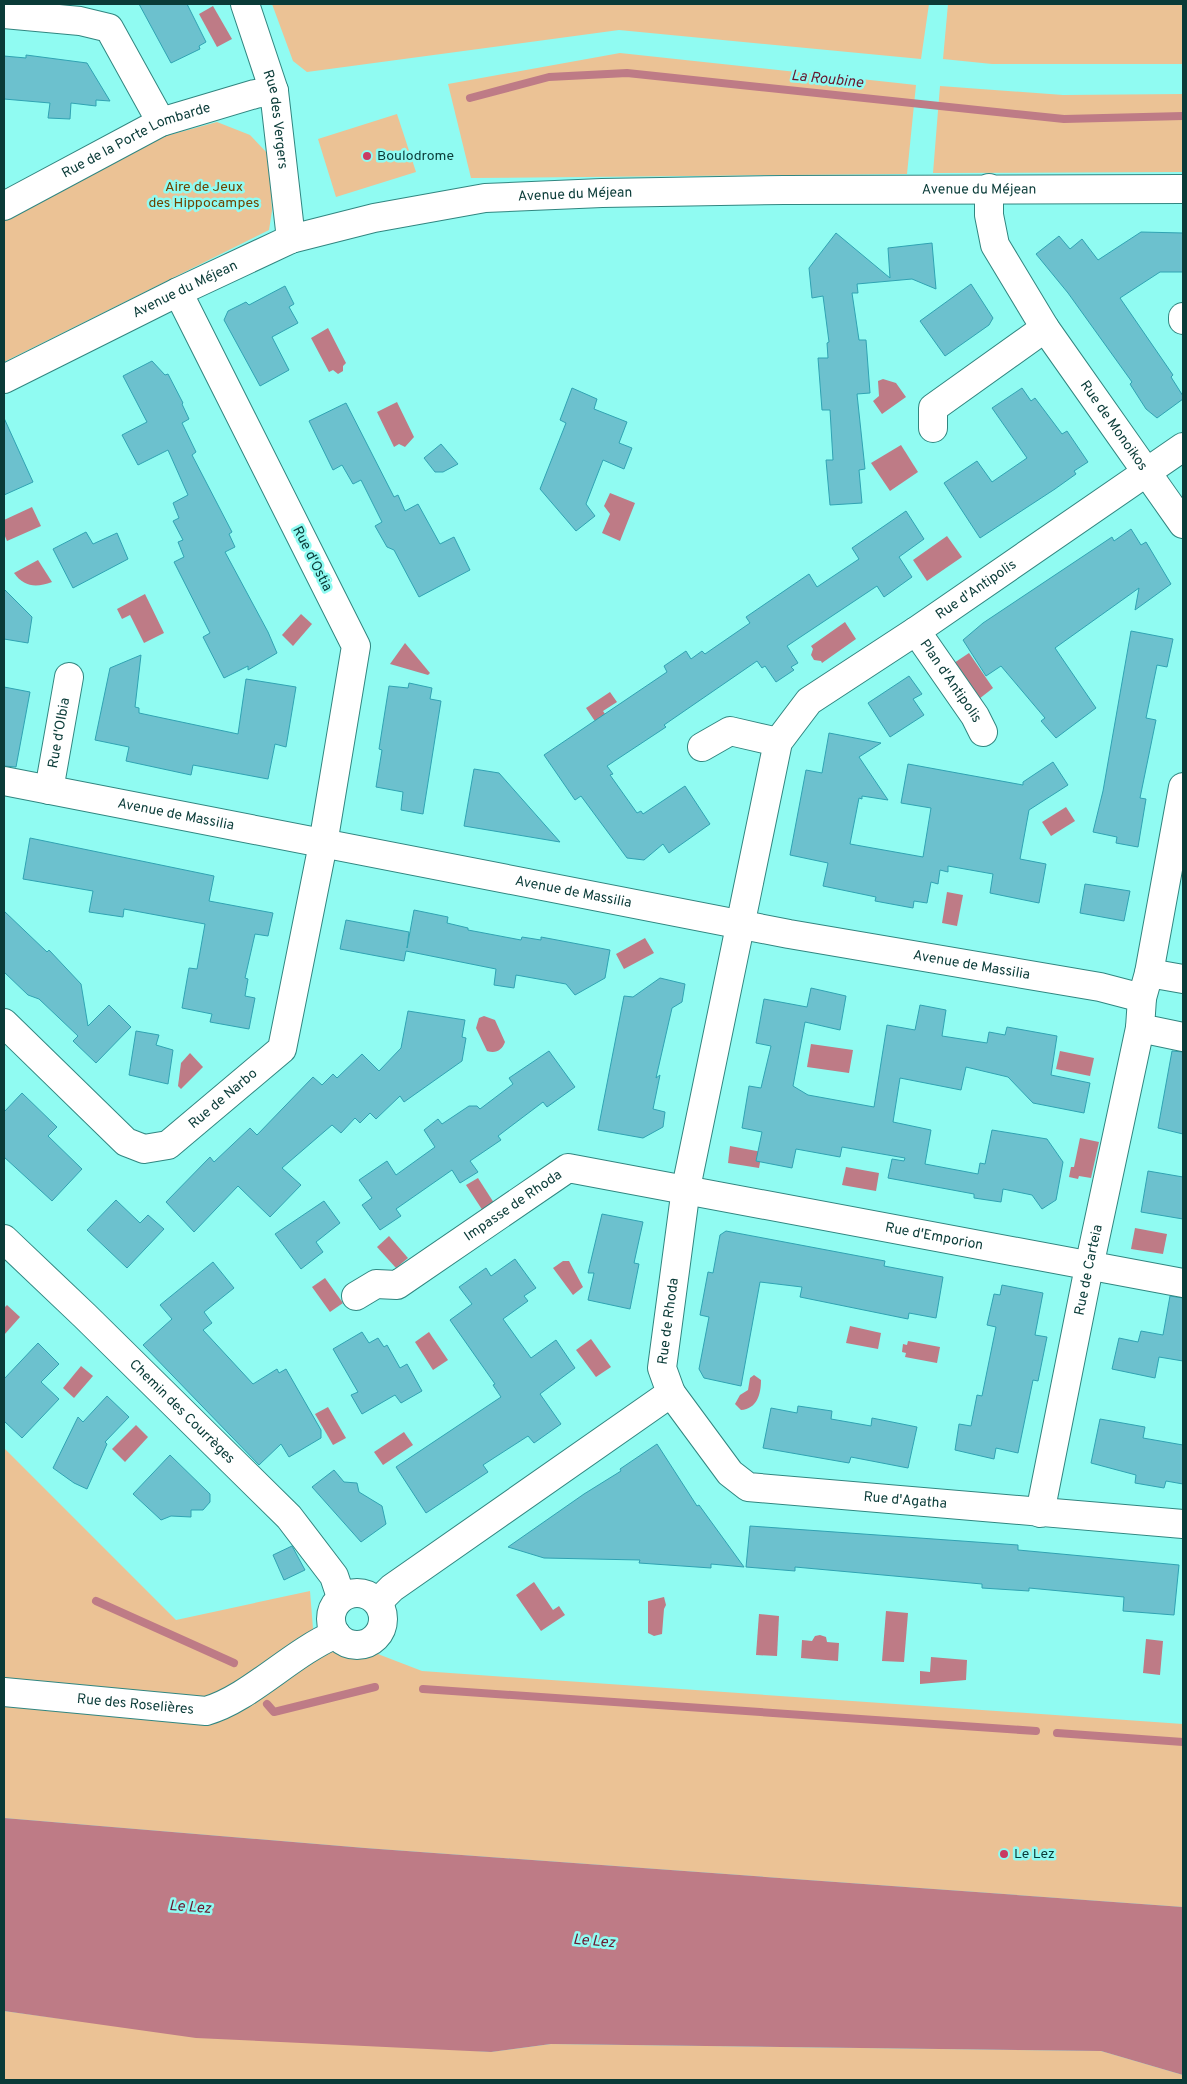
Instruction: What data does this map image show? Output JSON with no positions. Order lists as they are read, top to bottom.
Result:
{
  "streets": {
    "street": [
      "Rue des Vergers",
      "Rue de la Porte Lombarde",
      "Avenue du Méjean",
      "Rue de Monoikos",
      "Rue d'Ostia",
      "Rue d'Antipolis",
      "Plan d'Antipolis",
      "Rue d'Olbia",
      "Avenue de Massilia",
      "Rue de Narbo",
      "Impasse de Rhoda",
      "Rue d'Emporion",
      "Rue de Carteia",
      "Rue de Rhoda",
      "Chemin des Courrèges",
      "Rue d'Agatha",
      "Rue des Roselières"
    ]
  },
  "crossings": [
    ["Rue des Vergers", "Rue de la Porte Lombarde"],
    ["Rue des Vergers", "Avenue du Méjean"],
    ["Avenue du Méjean", "Rue de Monoikos"],
    ["Avenue du Méjean", "Rue d'Ostia"],
    ["Rue de Monoikos", "Rue d'Antipolis"],
    ["Rue d'Ostia", "Avenue de Massilia"],
    ["Rue d'Ostia", "Rue de Narbo"],
    ["Rue d'Antipolis", "Plan d'Antipolis"],
    ["Rue d'Antipolis", "Avenue de Massilia"],
    ["Rue d'Antipolis", "Rue de Rhoda"],
    ["Rue d'Olbia", "Avenue de Massilia"],
    ["Avenue de Massilia", "Rue de Narbo"],
    ["Avenue de Massilia", "Rue de Rhoda"],
    ["Impasse de Rhoda", "Rue d'Emporion"],
    ["Impasse de Rhoda", "Rue de Rhoda"],
    ["Rue d'Emporion", "Rue de Carteia"],
    ["Rue d'Emporion", "Rue de Rhoda"],
    ["Rue de Carteia", "Rue d'Agatha"],
    ["Rue de Rhoda", "Rue d'Agatha"],
    ["Chemin des Courrèges", "Rue des Roselières"]
  ],
  "water": ["La Roubine", "Le Lez"],
  "parks": ["Aire de Jeux des Hippocampes"],
  "places": ["Boulodrome", "Le Lez"]
}
